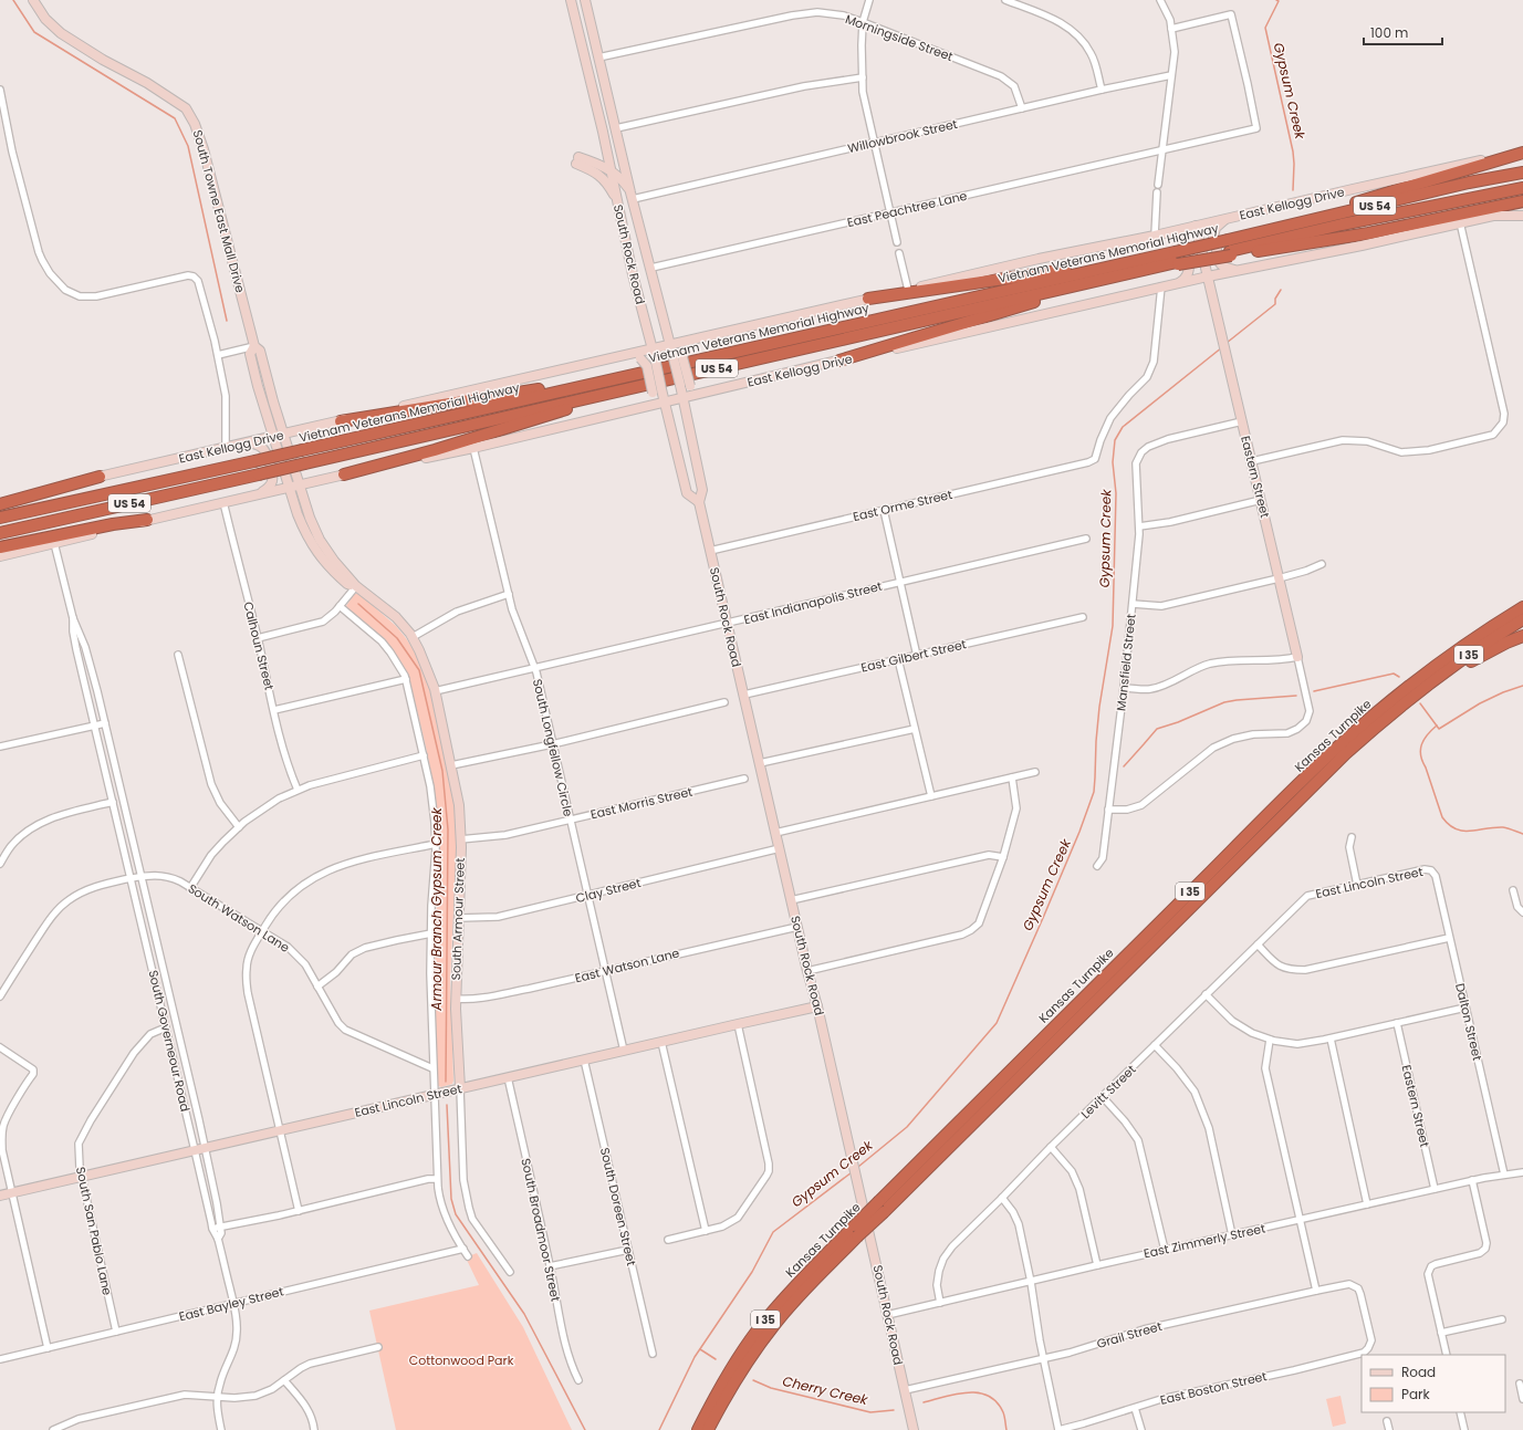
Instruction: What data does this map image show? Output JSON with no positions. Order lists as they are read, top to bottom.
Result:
{
  "streets": {
    "highway": [
      "US 54",
      "Vietnam Veterans Memorial Highway",
      "I 35",
      "Kansas Turnpike"
    ],
    "main road": [
      "East Kellogg Drive",
      "South Towne East Mall Drive",
      "South Rock Road",
      "Eastern Street",
      "East Lincoln Street",
      "South Armour Street"
    ],
    "street": [
      "Morningside Street",
      "Willowbrook Street",
      "East Peachtree Lane",
      "East Orme Street",
      "East Indianapolis Street",
      "Calhoun Street",
      "East Gilbert Street",
      "Mansfield Street",
      "South Longfellow Circle",
      "East Morris Street",
      "Clay Street",
      "South Watson Lane",
      "East Watson Lane",
      "Dalton Street",
      "South Governeour Road",
      "Levitt Street",
      "South Doreen Street",
      "South Broadmoor Street",
      "South San Pablo Lane",
      "East Zimmerly Street",
      "East Bayley Street",
      "Grail Street",
      "East Boston Street"
    ]
  },
  "crossings": [
    ["Morningside Street", "Willowbrook Street"],
    ["Morningside Street", "South Rock Road"],
    ["Willowbrook Street", "South Rock Road"],
    ["East Kellogg Drive", "South Towne East Mall Drive"],
    ["East Kellogg Drive", "South Rock Road"],
    ["East Kellogg Drive", "Eastern Street"],
    ["East Kellogg Drive", "East Orme Street"],
    ["East Kellogg Drive", "Calhoun Street"],
    ["East Kellogg Drive", "South Longfellow Circle"],
    ["East Kellogg Drive", "South Armour Street"],
    ["East Kellogg Drive", "South Governeour Road"],
    ["East Peachtree Lane", "South Rock Road"],
    ["South Towne East Mall Drive", "South Armour Street"],
    ["South Rock Road", "East Orme Street"],
    ["South Rock Road", "East Indianapolis Street"],
    ["South Rock Road", "East Gilbert Street"],
    ["South Rock Road", "East Lincoln Street"],
    ["South Rock Road", "Clay Street"],
    ["South Rock Road", "East Watson Lane"],
    ["South Rock Road", "East Zimmerly Street"],
    ["South Rock Road", "Grail Street"],
    ["Eastern Street", "Mansfield Street"],
    ["Eastern Street", "East Zimmerly Street"],
    ["East Indianapolis Street", "South Longfellow Circle"],
    ["East Indianapolis Street", "South Armour Street"],
    ["South Longfellow Circle", "East Morris Street"],
    ["South Longfellow Circle", "East Lincoln Street"],
    ["South Longfellow Circle", "Clay Street"],
    ["South Longfellow Circle", "East Watson Lane"],
    ["East Morris Street", "South Armour Street"],
    ["East Lincoln Street", "South Armour Street"],
    ["East Lincoln Street", "Dalton Street"],
    ["East Lincoln Street", "South Governeour Road"],
    ["East Lincoln Street", "Levitt Street"],
    ["East Lincoln Street", "South Doreen Street"],
    ["East Lincoln Street", "South Broadmoor Street"],
    ["East Lincoln Street", "South San Pablo Lane"],
    ["Clay Street", "South Armour Street"],
    ["South Watson Lane", "South Armour Street"],
    ["South Watson Lane", "South Governeour Road"],
    ["South Armour Street", "East Watson Lane"],
    ["South Armour Street", "East Bayley Street"],
    ["Dalton Street", "East Zimmerly Street"],
    ["South Governeour Road", "South San Pablo Lane"],
    ["South Governeour Road", "East Bayley Street"],
    ["Levitt Street", "East Zimmerly Street"],
    ["South San Pablo Lane", "East Bayley Street"],
    ["Grail Street", "East Boston Street"]
  ],
  "water": ["Gypsum Creek", "Armour Branch Gypsum Creek", "Cherry Creek"],
  "parks": ["Cottonwood Park"],
  "legend": ["Road", "Park"],
  "scale_bar": "100 m"
}
